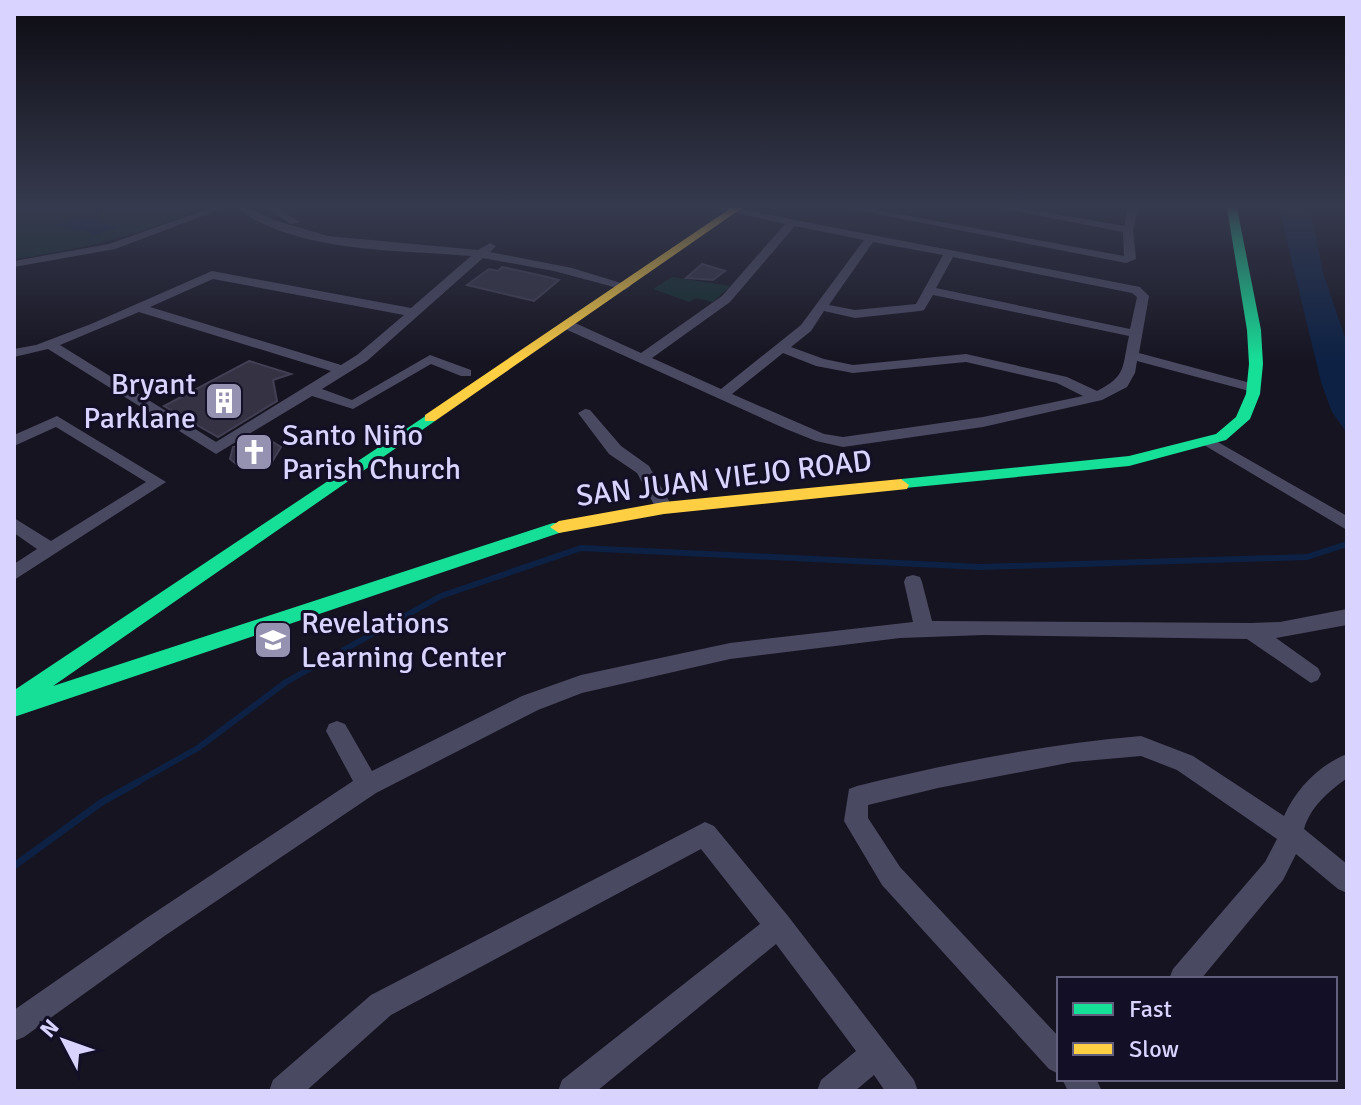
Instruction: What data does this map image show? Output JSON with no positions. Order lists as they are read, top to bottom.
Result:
{
  "streets": {
    "street": ["SAN JUAN VIEJO ROAD"]
  },
  "places": {
    "building": ["Bryant Parklane"],
    "church": ["Santo Niño Parish Church"],
    "school or university": ["Revelations Learning Center"]
  },
  "legend": ["Fast", "Slow"],
  "north": "top left"
}
